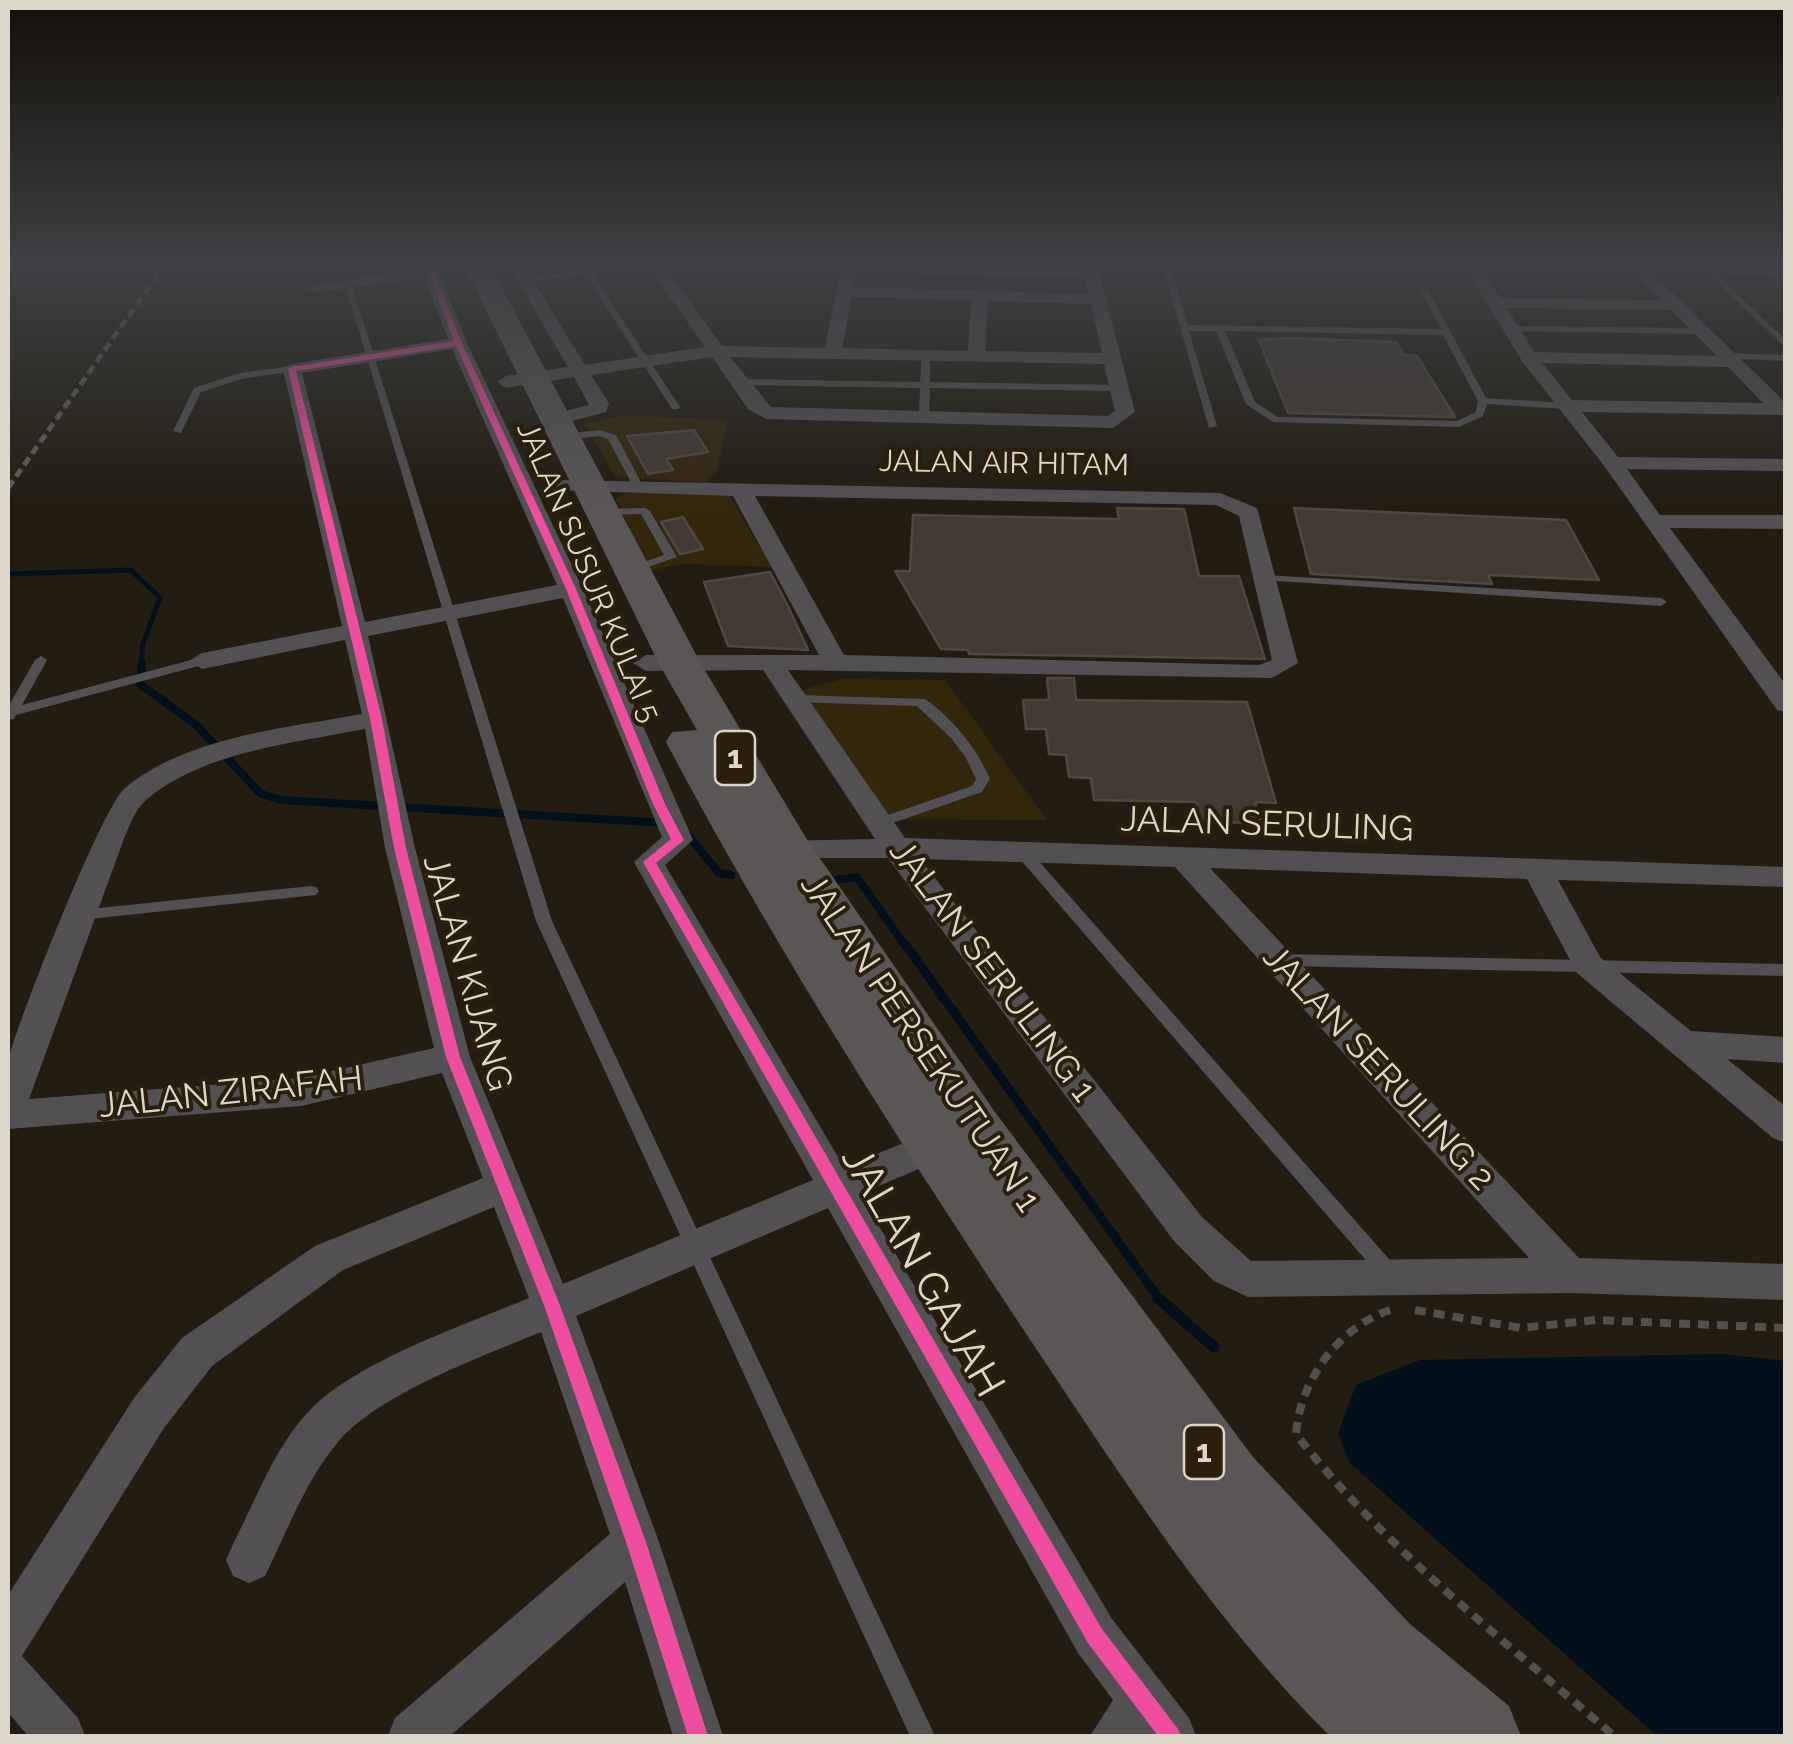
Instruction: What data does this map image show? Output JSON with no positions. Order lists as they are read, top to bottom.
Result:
{
  "streets": {
    "highway": ["1", "JALAN PERSEKUTUAN 1"],
    "street": [
      "JALAN AIR HITAM",
      "JALAN SUSUR KULAI 5",
      "JALAN SERULING",
      "JALAN SERULING 1",
      "JALAN KIJANG",
      "JALAN SERULING 2",
      "JALAN ZIRAFAH",
      "JALAN GAJAH"
    ]
  },
  "crossings": [
    ["JALAN AIR HITAM", "JALAN PERSEKUTUAN 1"],
    ["JALAN SUSUR KULAI 5", "JALAN GAJAH"],
    ["JALAN SERULING", "JALAN SERULING 1"],
    ["JALAN SERULING", "JALAN PERSEKUTUAN 1"],
    ["JALAN SERULING", "JALAN SERULING 2"],
    ["JALAN KIJANG", "JALAN ZIRAFAH"]
  ]
}
